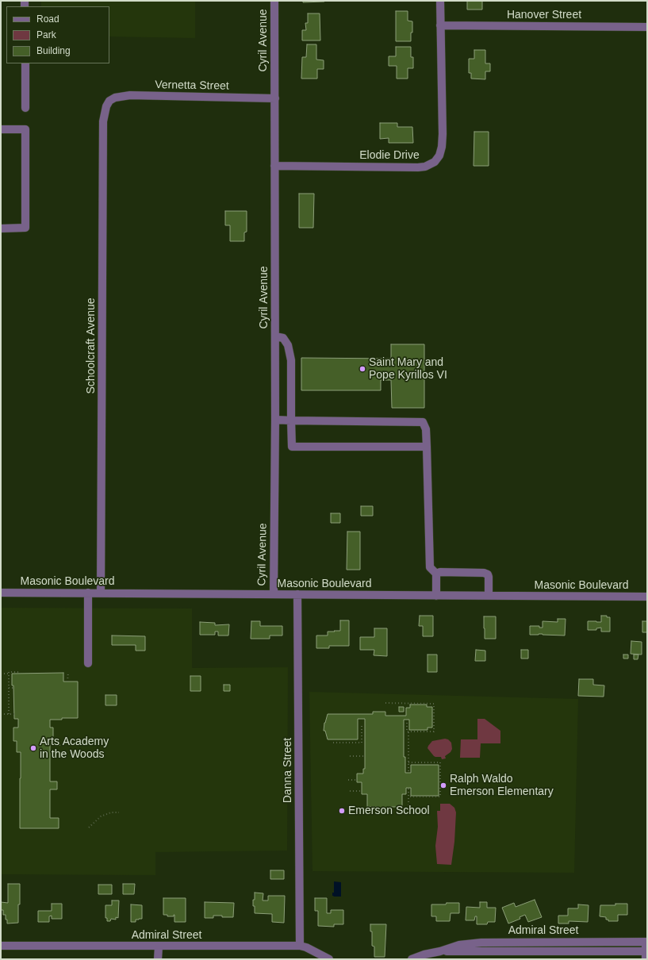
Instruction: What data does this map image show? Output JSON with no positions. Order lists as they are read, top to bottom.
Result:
{
  "streets": {
    "street": [
      "Hanover Street",
      "Cyril Avenue",
      "Vernetta Street",
      "Elodie Drive",
      "Schoolcraft Avenue",
      "Masonic Boulevard",
      "Danna Street",
      "Admiral Street"
    ]
  },
  "crossings": [
    ["Hanover Street", "Elodie Drive"],
    ["Cyril Avenue", "Vernetta Street"],
    ["Cyril Avenue", "Elodie Drive"],
    ["Cyril Avenue", "Masonic Boulevard"],
    ["Vernetta Street", "Schoolcraft Avenue"],
    ["Schoolcraft Avenue", "Masonic Boulevard"],
    ["Masonic Boulevard", "Danna Street"],
    ["Danna Street", "Admiral Street"]
  ],
  "places": [
    "Saint Mary and Pope Kyrillos VI",
    "Arts Academy in the Woods",
    "Ralph Waldo Emerson Elementary",
    "Emerson School"
  ],
  "legend": ["Road", "Park", "Building"]
}
